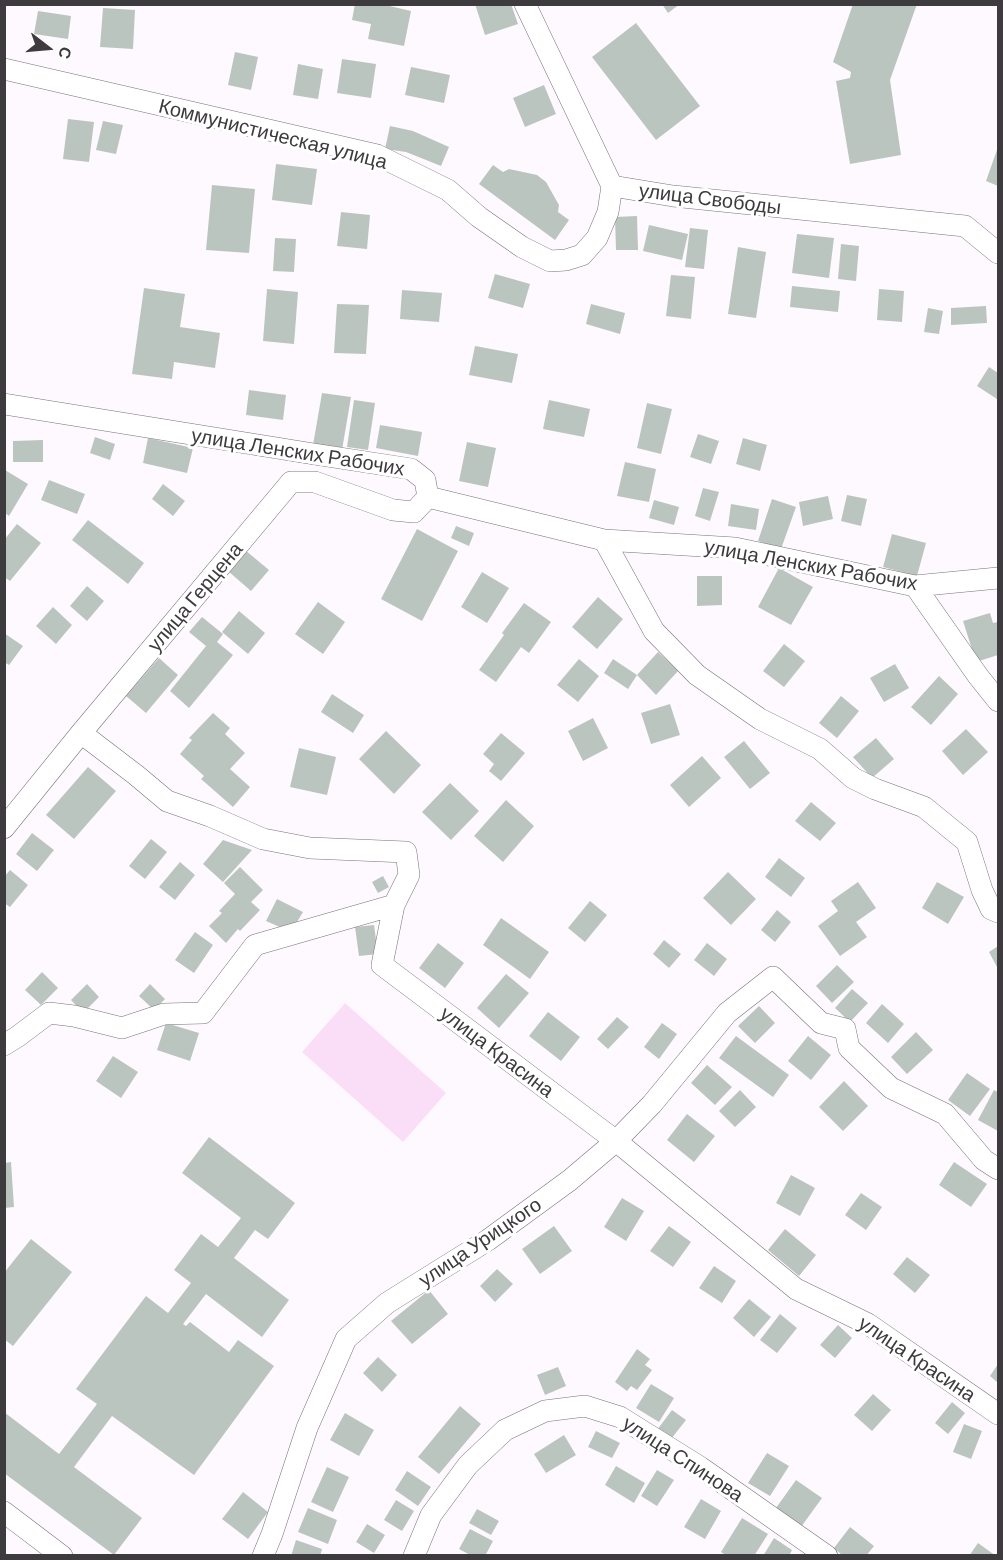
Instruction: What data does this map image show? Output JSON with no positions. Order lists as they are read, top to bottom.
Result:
{
  "streets": {
    "street": [
      "Коммунистическая улица",
      "улица Свободы",
      "улица Ленских Рабочих",
      "улица Герцена",
      "улица Красина",
      "улица Урицкого",
      "улица Спинова"
    ]
  },
  "crossings": [
    ["Коммунистическая улица", "улица Свободы"],
    ["улица Ленских Рабочих", "улица Герцена"],
    ["улица Герцена", "улица Красина"],
    ["улица Красина", "улица Урицкого"]
  ],
  "north": "right"
}
